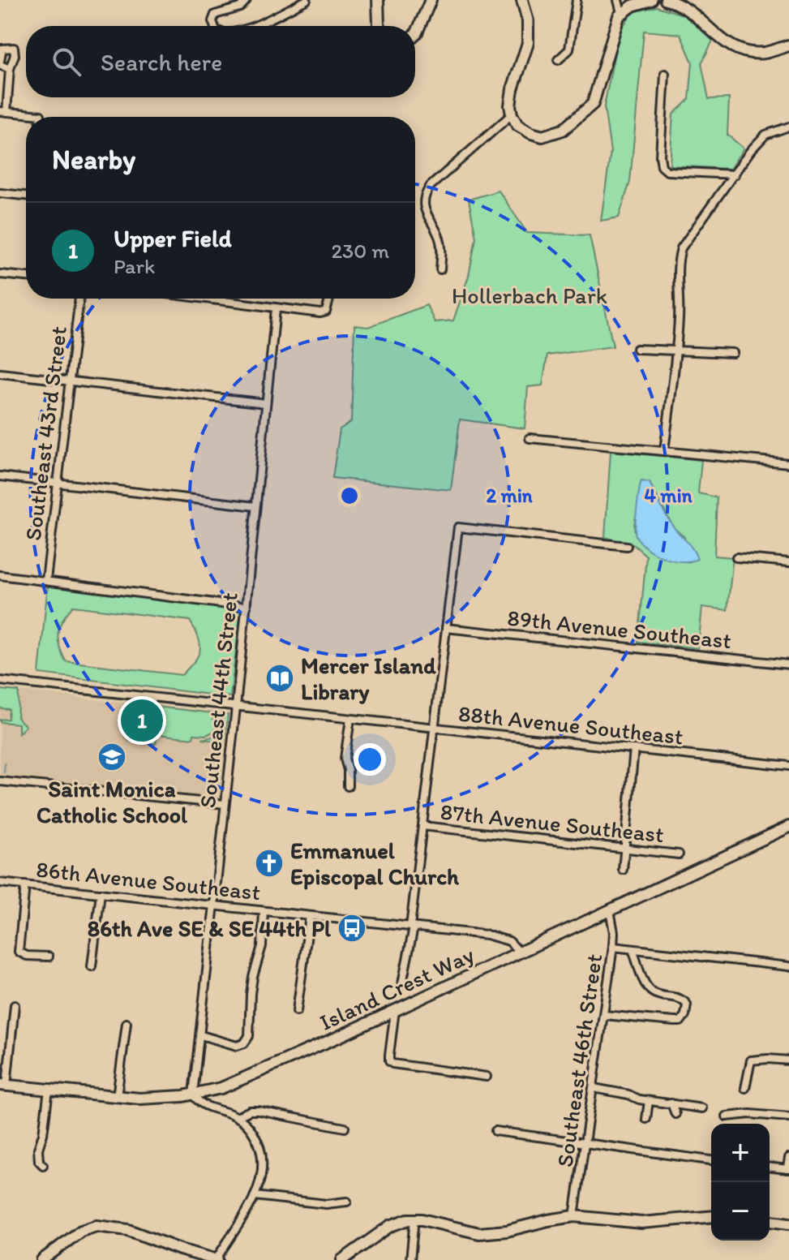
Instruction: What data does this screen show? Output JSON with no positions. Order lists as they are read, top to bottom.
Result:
{
  "streets": {
    "street": [
      "Southeast 43rd Street",
      "89th Avenue Southeast",
      "Southeast 44th Street",
      "88th Avenue Southeast",
      "87th Avenue Southeast",
      "86th Avenue Southeast",
      "Island Crest Way",
      "Southeast 46th Street"
    ]
  },
  "crossings": [
    ["Southeast 44th Street", "88th Avenue Southeast"],
    ["Southeast 44th Street", "86th Avenue Southeast"],
    ["Southeast 44th Street", "Island Crest Way"],
    ["86th Avenue Southeast", "Island Crest Way"],
    ["Island Crest Way", "Southeast 46th Street"]
  ],
  "parks": ["Hollerbach Park"],
  "places": {
    "library": ["Mercer Island Library"],
    "school or university": ["Saint Monica Catholic School"],
    "church": ["Emmanuel Episcopal Church"],
    "bus stop": ["86th Ave SE & SE 44th Pl"]
  },
  "page": {
    "search": "Search here",
    "heading": "Nearby",
    "list": [
      {
        "mark": "1",
        "name": "Upper Field",
        "note": "Park",
        "value": "230 m"
      }
    ],
    "pins": "1",
    "map_buttons": ["+", "−"]
  },
  "rings": ["2 min", "4 min"]
}
